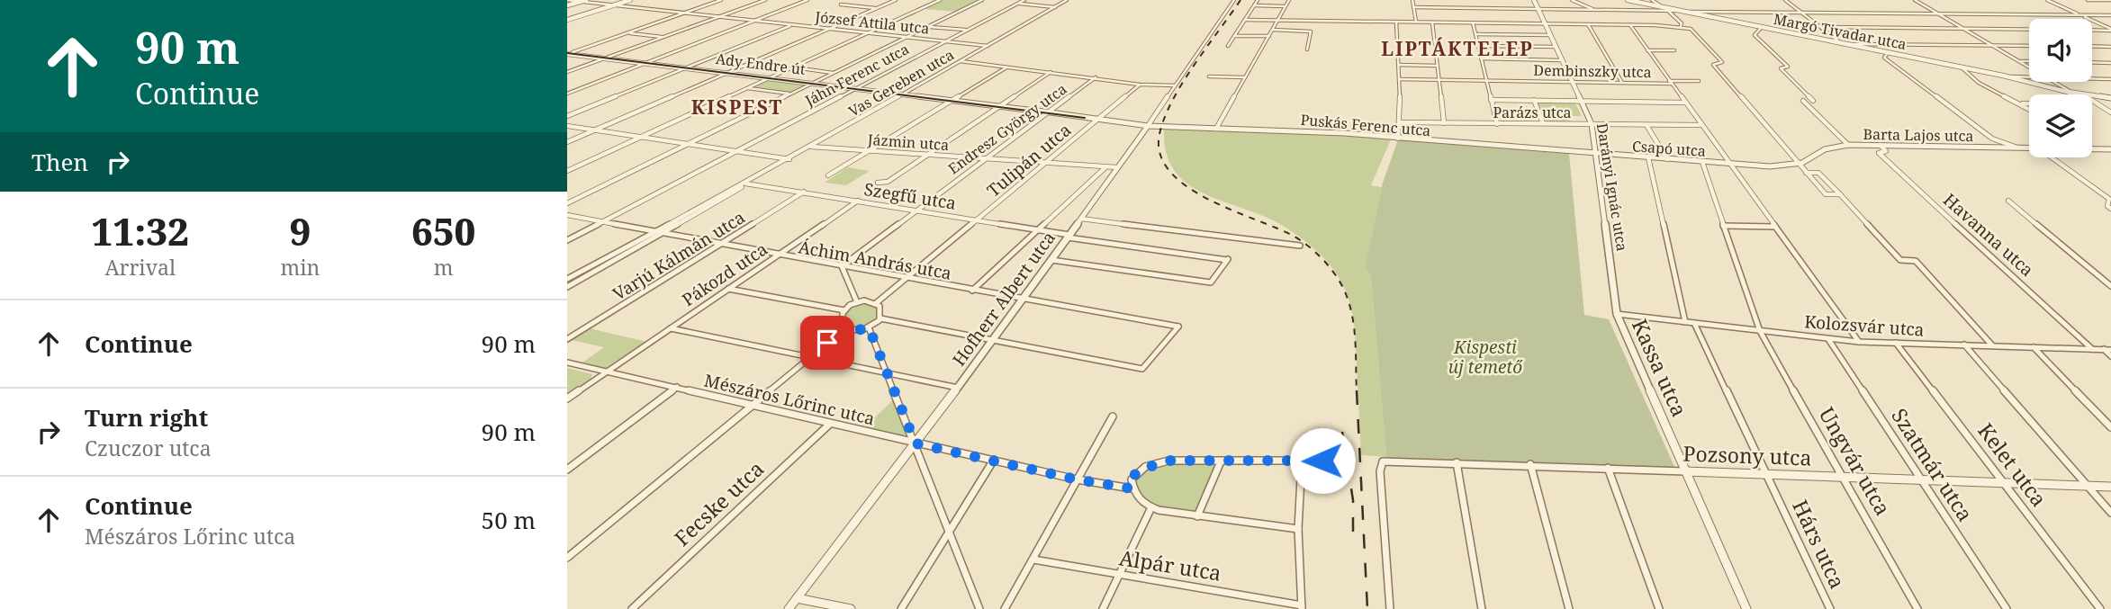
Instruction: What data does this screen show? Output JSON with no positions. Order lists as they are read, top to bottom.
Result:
{
  "streets": {
    "street": [
      "József Attila utca",
      "Margó Tivadar utca",
      "Ady Endre út",
      "Dembinszky utca",
      "Jáhn Ferenc utca",
      "Vas Gereben utca",
      "Parázs utca",
      "Puskás Ferenc utca",
      "Endresz György utca",
      "Barta Lajos utca",
      "Jázmin utca",
      "Csapó utca",
      "Tulipán utca",
      "Darányi Ignác utca",
      "Szegfű utca",
      "Havanna utca",
      "Varjú Kálmán utca",
      "Áchim András utca",
      "Pákozd utca",
      "Hofherr Albert utca",
      "Kolozsvár utca",
      "Kassa utca",
      "Mészáros Lőrinc utca",
      "Pozsony utca",
      "Ungvár utca",
      "Szatmár utca",
      "Kelet utca",
      "Fecske utca",
      "Hárs utca",
      "Alpár utca"
    ]
  },
  "crossings": [
    ["József Attila utca", "Jáhn Ferenc utca"],
    ["József Attila utca", "Vas Gereben utca"],
    ["Ady Endre út", "Jáhn Ferenc utca"],
    ["Ady Endre út", "Vas Gereben utca"],
    ["Ady Endre út", "Puskás Ferenc utca"],
    ["Ady Endre út", "Endresz György utca"],
    ["Ady Endre út", "Tulipán utca"],
    ["Ady Endre út", "Hofherr Albert utca"],
    ["Dembinszky utca", "Darányi Ignác utca"],
    ["Jáhn Ferenc utca", "Áchim András utca"],
    ["Vas Gereben utca", "Jázmin utca"],
    ["Vas Gereben utca", "Szegfű utca"],
    ["Vas Gereben utca", "Áchim András utca"],
    ["Parázs utca", "Darányi Ignác utca"],
    ["Puskás Ferenc utca", "Csapó utca"],
    ["Endresz György utca", "Jázmin utca"],
    ["Endresz György utca", "Szegfű utca"],
    ["Endresz György utca", "Áchim András utca"],
    ["Barta Lajos utca", "Csapó utca"],
    ["Barta Lajos utca", "Havanna utca"],
    ["Jázmin utca", "Tulipán utca"],
    ["Jázmin utca", "Hofherr Albert utca"],
    ["Csapó utca", "Darányi Ignác utca"],
    ["Csapó utca", "Ungvár utca"],
    ["Tulipán utca", "Szegfű utca"],
    ["Tulipán utca", "Áchim András utca"],
    ["Darányi Ignác utca", "Kolozsvár utca"],
    ["Darányi Ignác utca", "Kassa utca"],
    ["Szegfű utca", "Varjú Kálmán utca"],
    ["Szegfű utca", "Pákozd utca"],
    ["Szegfű utca", "Hofherr Albert utca"],
    ["Havanna utca", "Kolozsvár utca"],
    ["Varjú Kálmán utca", "Áchim András utca"],
    ["Áchim András utca", "Pákozd utca"],
    ["Áchim András utca", "Hofherr Albert utca"],
    ["Pákozd utca", "Mészáros Lőrinc utca"],
    ["Hofherr Albert utca", "Mészáros Lőrinc utca"],
    ["Kolozsvár utca", "Kassa utca"],
    ["Kolozsvár utca", "Ungvár utca"],
    ["Kolozsvár utca", "Szatmár utca"],
    ["Kolozsvár utca", "Kelet utca"],
    ["Kolozsvár utca", "Hárs utca"],
    ["Kassa utca", "Pozsony utca"],
    ["Mészáros Lőrinc utca", "Fecske utca"],
    ["Pozsony utca", "Ungvár utca"],
    ["Pozsony utca", "Szatmár utca"],
    ["Pozsony utca", "Kelet utca"],
    ["Pozsony utca", "Hárs utca"]
  ],
  "districts": ["LIPTÁKTELEP", "KISPEST"],
  "parks": ["Kispesti új temető"],
  "page": {
    "turn": ["90 m", "Continue"],
    "then": "Then",
    "eta": [
      "11:32",
      "Arrival",
      "9",
      "min",
      "650",
      "m"
    ],
    "list": [
      {
        "name": "Continue",
        "value": "90 m"
      },
      {
        "name": "Turn right",
        "note": "Czuczor utca",
        "value": "90 m"
      },
      {
        "name": "Continue",
        "note": "Mészáros Lőrinc utca",
        "value": "50 m"
      }
    ]
  }
}
